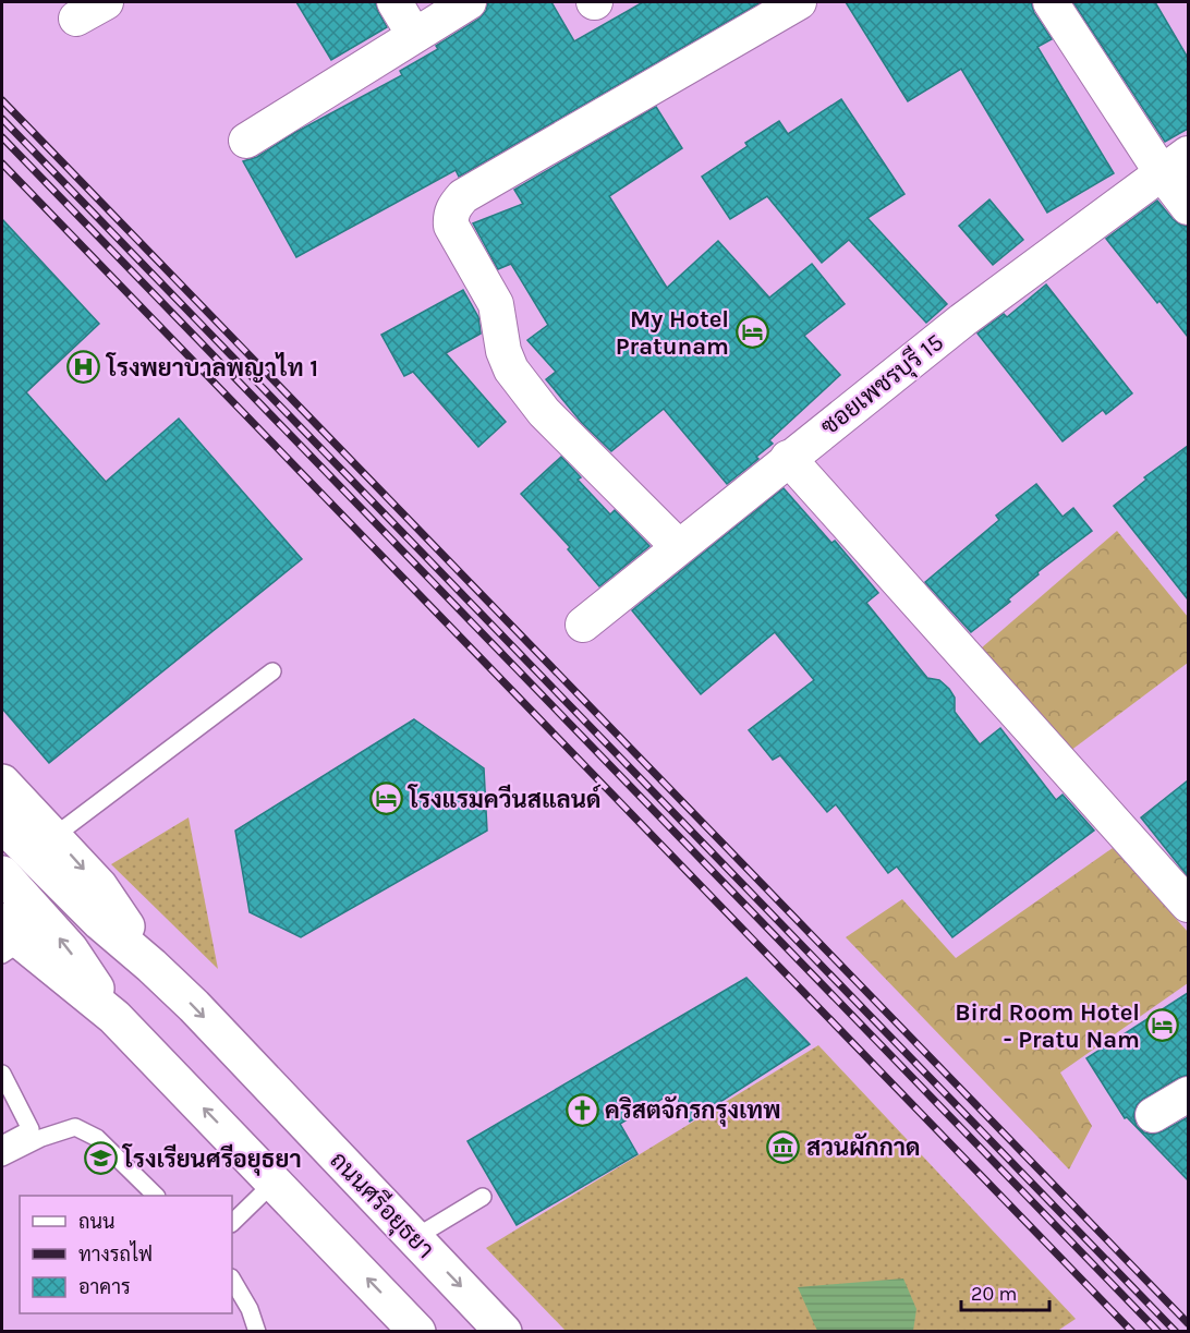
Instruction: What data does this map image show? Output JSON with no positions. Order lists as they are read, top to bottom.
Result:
{
  "streets": {
    "main road": ["ถนนศรีอยุธยา"],
    "street": ["ซอยเพชรบุรี 15"]
  },
  "places": {
    "hotel": ["My Hotel Pratunam", "โรงแรมควีนสแลนด์", "Bird Room Hotel - Pratu Nam"],
    "hospital": ["โรงพยาบาลพญาไท 1"],
    "church": ["คริสตจักรกรุงเทพ"],
    "museum": ["สวนผักกาด"],
    "school or university": ["โรงเรียนศรีอยุธยา"]
  },
  "legend": ["ถนน", "ทางรถไฟ", "อาคาร"],
  "scale_bar": "20 m"
}
